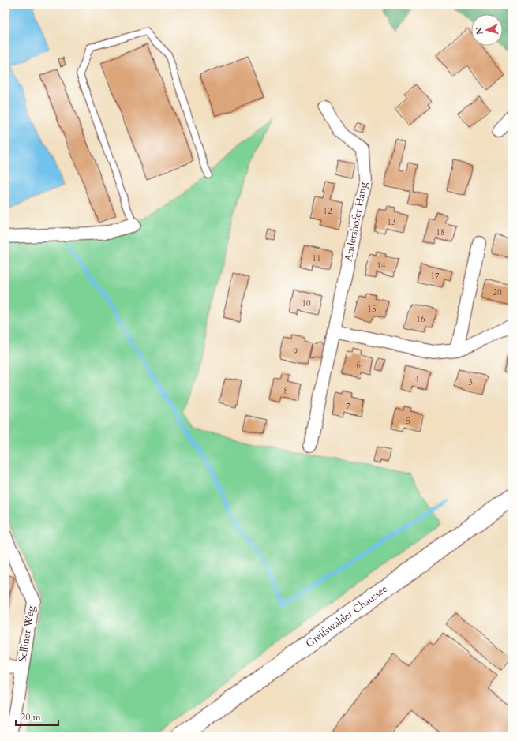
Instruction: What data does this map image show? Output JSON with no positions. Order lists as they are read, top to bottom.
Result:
{
  "streets": {
    "main road": ["Greifswalder Chaussee"],
    "street": ["Andershofer Hang", "Selliner Weg"]
  },
  "house_numbers": [
    "12",
    "13",
    "18",
    "11",
    "14",
    "17",
    "20",
    "10",
    "15",
    "16",
    "9",
    "6",
    "4",
    "3",
    "8",
    "7",
    "5"
  ],
  "scale_bar": "20 m",
  "north": "left"
}
